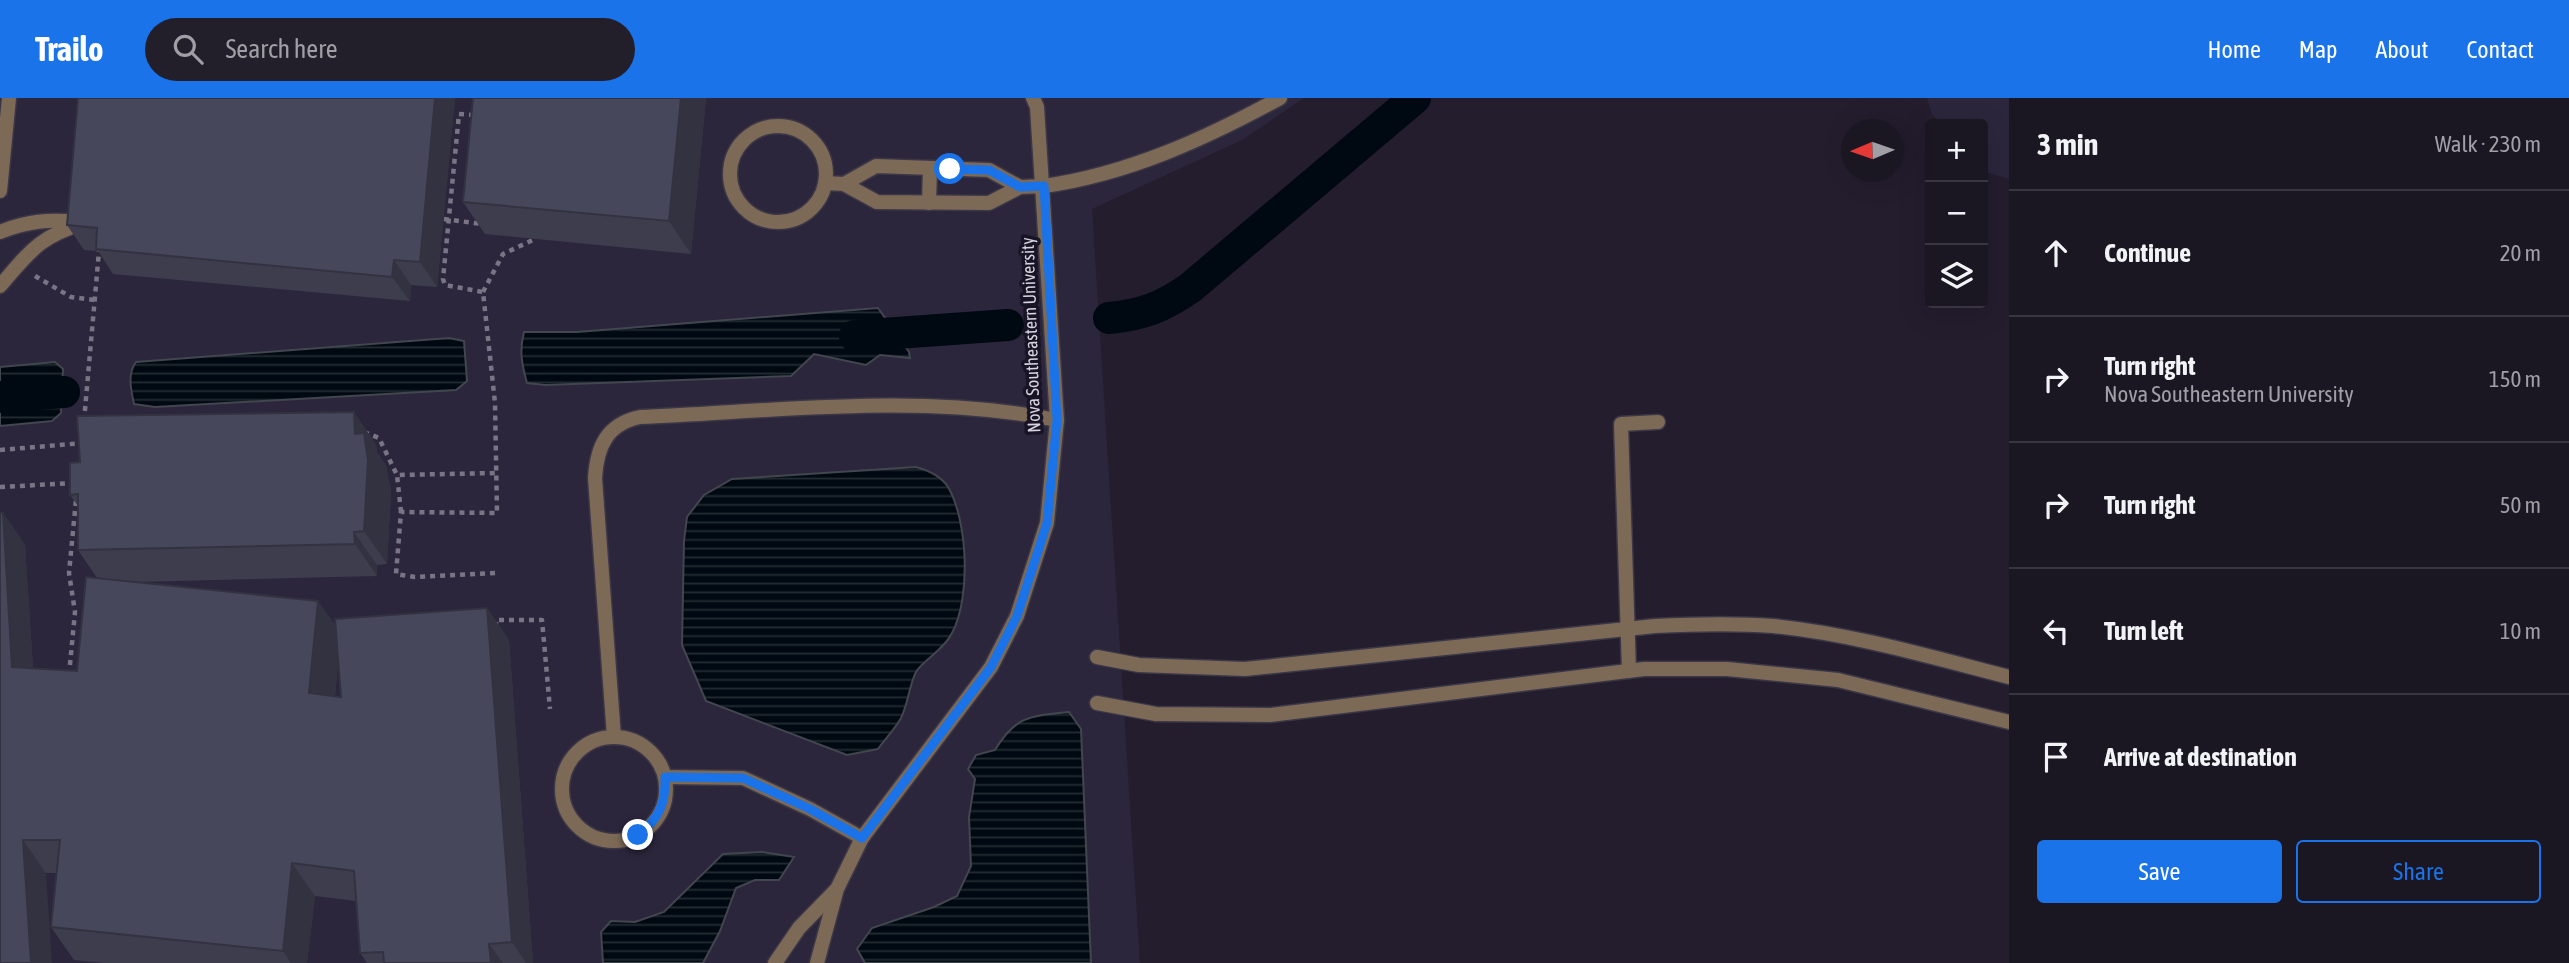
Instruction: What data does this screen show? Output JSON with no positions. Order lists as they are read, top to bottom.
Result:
{
  "streets": {
    "street": ["Nova Southeastern University"]
  },
  "north": "left",
  "page": {
    "header": "Trailo",
    "search": "Search here",
    "nav": [
      "Home",
      "Map",
      "About",
      "Contact"
    ],
    "heading": ["3 min", "Walk · 230 m"],
    "map_buttons": ["+", "−"],
    "list": [
      ["Continue", "20 m"],
      ["Turn right", "Nova Southeastern University", "150 m"],
      ["Turn right", "50 m"],
      ["Turn left", "10 m"],
      "Arrive at destination"
    ],
    "buttons": ["Save", "Share"]
  }
}
